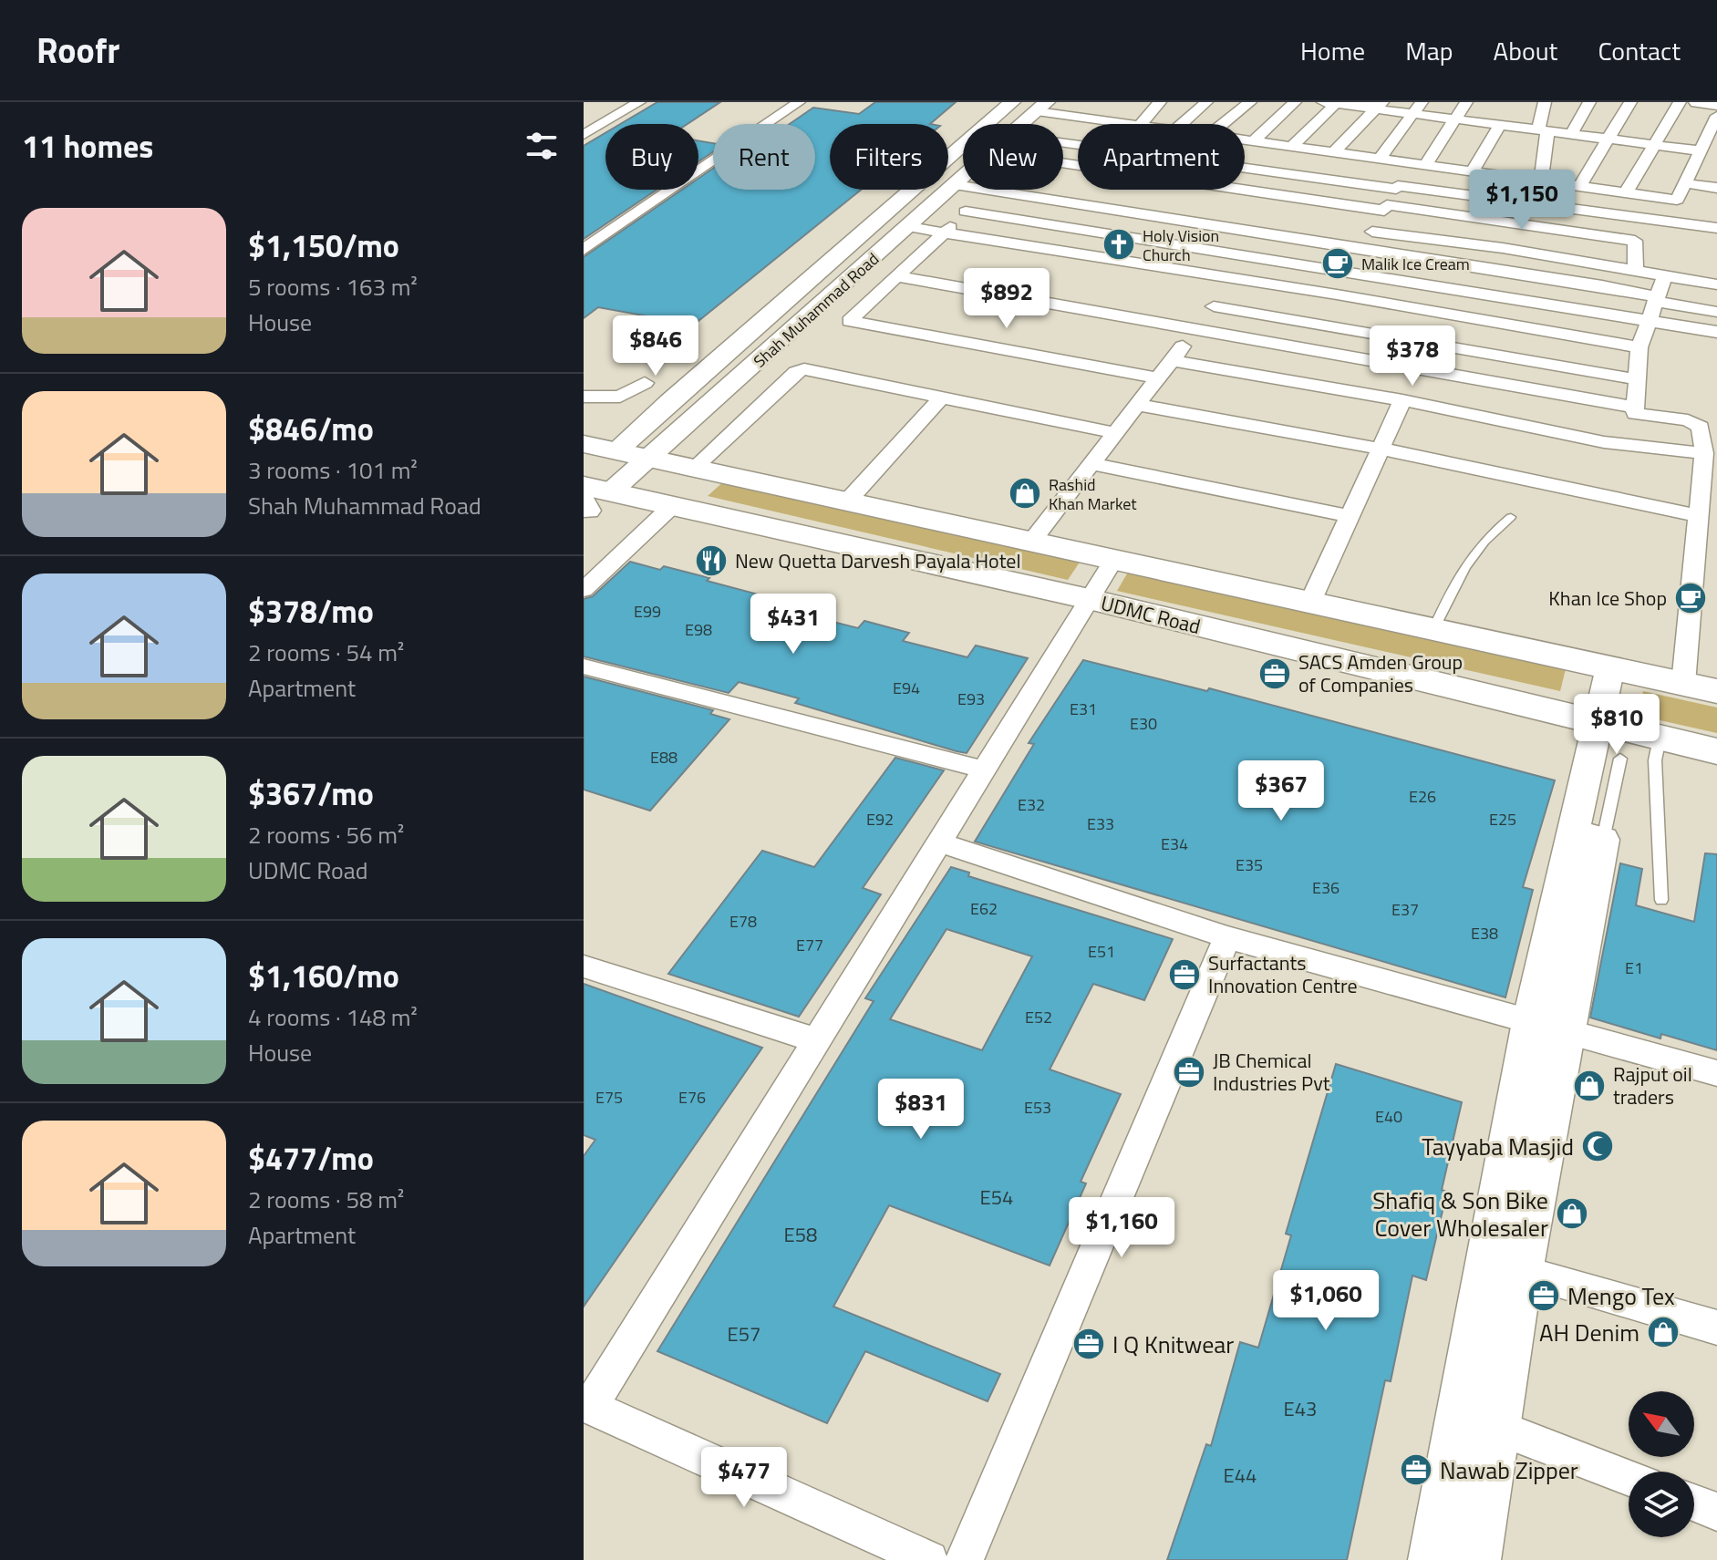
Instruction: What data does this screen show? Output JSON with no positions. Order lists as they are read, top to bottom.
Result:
{
  "streets": {
    "main road": ["Shah Muhammad Road", "UDMC Road"]
  },
  "crossings": [
    ["Shah Muhammad Road", "UDMC Road"]
  ],
  "places": {
    "church": ["Holy Vision Church"],
    "cafe": ["Malik Ice Cream", "Khan Ice Shop"],
    "shop": [
      "Rashid Khan Market",
      "Rajput oil traders",
      "Shafiq & Son Bike Cover Wholesaler",
      "AH Denim"
    ],
    "restaurant": ["New Quetta Darvesh Payala Hotel"],
    "office": [
      "SACS Amden Group of Companies",
      "Surfactants Innovation Centre",
      "JB Chemical Industries Pvt",
      "Mengo Tex",
      "I Q Knitwear",
      "Nawab Zipper"
    ],
    "mosque": ["Tayyaba Masjid"]
  },
  "house_numbers": [
    "E99",
    "E98",
    "E94",
    "E93",
    "E31",
    "E30",
    "E88",
    "E26",
    "E32",
    "E92",
    "E25",
    "E33",
    "E34",
    "E35",
    "E36",
    "E62",
    "E37",
    "E78",
    "E38",
    "E77",
    "E51",
    "E1",
    "E52",
    "E75",
    "E76",
    "E53",
    "E40",
    "E54",
    "E58",
    "E57",
    "E43",
    "E44"
  ],
  "north": "top left",
  "page": {
    "header": "Roofr",
    "nav": [
      "Home",
      "Map",
      "About",
      "Contact"
    ],
    "heading": "11 homes",
    "chip": [
      "Buy",
      "Rent",
      "Filters",
      "New",
      "Apartment"
    ],
    "price": [
      "$1,150",
      "$892",
      "$846",
      "$378",
      "$431",
      "$810",
      "$367",
      "$831",
      "$1,160",
      "$1,060",
      "$477"
    ],
    "list": [
      {
        "name": "$1,150/mo",
        "note": "5 rooms · 163 m² · House"
      },
      {
        "name": "$846/mo",
        "note": "3 rooms · 101 m² · Shah Muhammad Road"
      },
      {
        "name": "$378/mo",
        "note": "2 rooms · 54 m² · Apartment"
      },
      {
        "name": "$367/mo",
        "note": "2 rooms · 56 m² · UDMC Road"
      },
      {
        "name": "$1,160/mo",
        "note": "4 rooms · 148 m² · House"
      },
      {
        "name": "$477/mo",
        "note": "2 rooms · 58 m² · Apartment"
      }
    ]
  }
}
